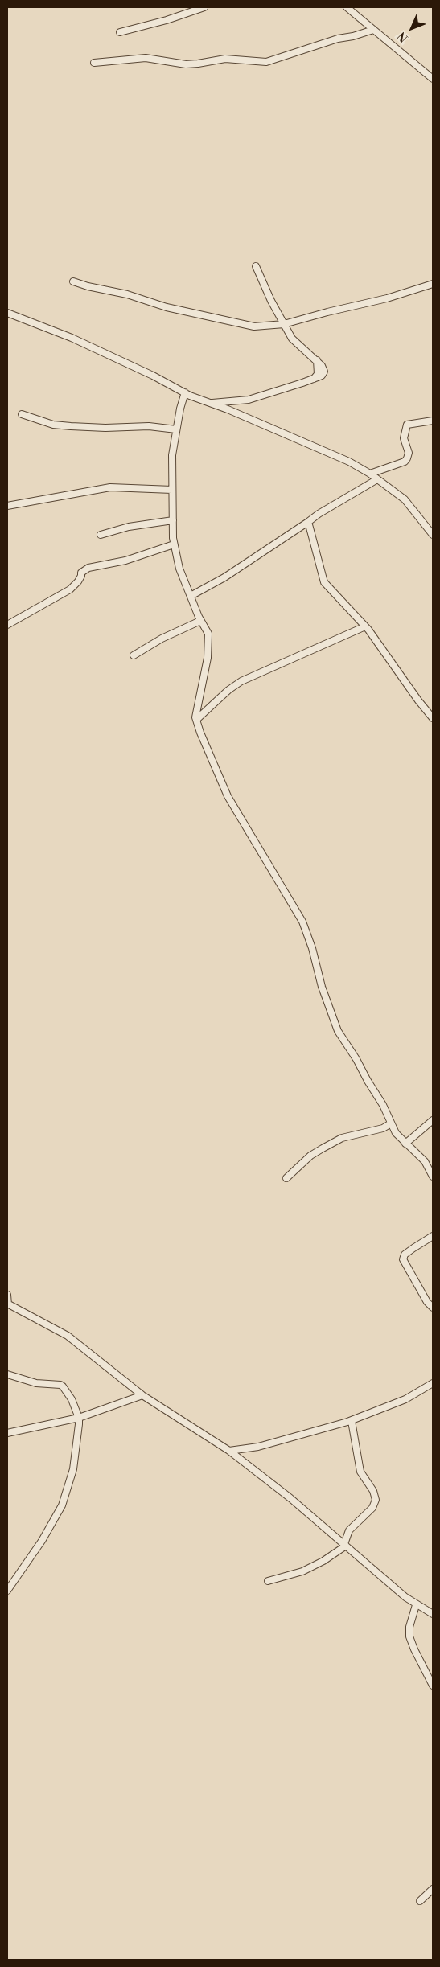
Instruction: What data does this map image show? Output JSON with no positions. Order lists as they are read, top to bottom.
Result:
{
  "north": "bottom left"
}
